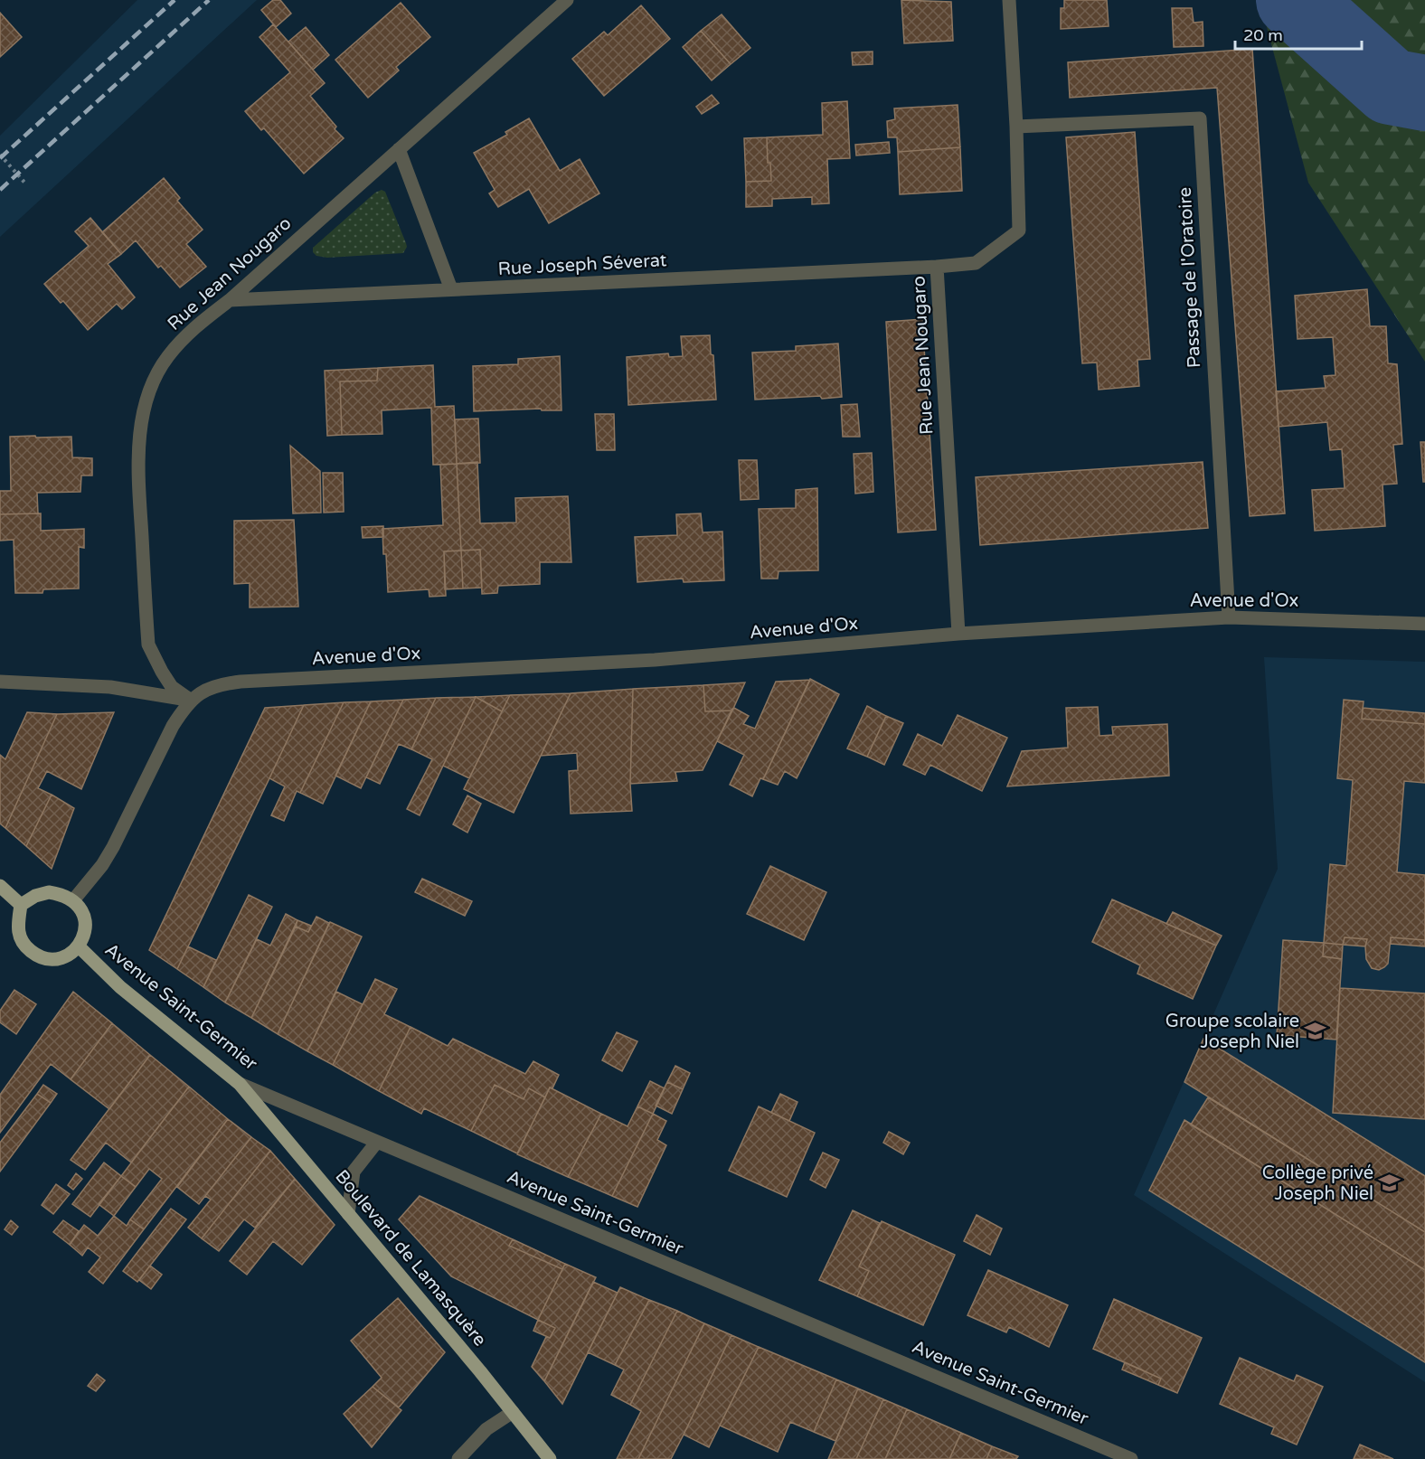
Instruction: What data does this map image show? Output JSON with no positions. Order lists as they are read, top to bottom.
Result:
{
  "streets": {
    "main road": ["Avenue Saint-Germier", "Boulevard de Lamasquère"],
    "street": [
      "Rue Joseph Séverat",
      "Rue Jean Nougaro",
      "Passage de l'Oratoire",
      "Avenue d'Ox"
    ]
  },
  "crossings": [
    ["Rue Joseph Séverat", "Rue Jean Nougaro"],
    ["Rue Jean Nougaro", "Passage de l'Oratoire"],
    ["Rue Jean Nougaro", "Avenue d'Ox"],
    ["Passage de l'Oratoire", "Avenue d'Ox"],
    ["Avenue Saint-Germier", "Boulevard de Lamasquère"]
  ],
  "places": {
    "school or university": ["Groupe scolaire Joseph Niel", "Collège privé Joseph Niel"]
  },
  "scale_bar": "20 m"
}
